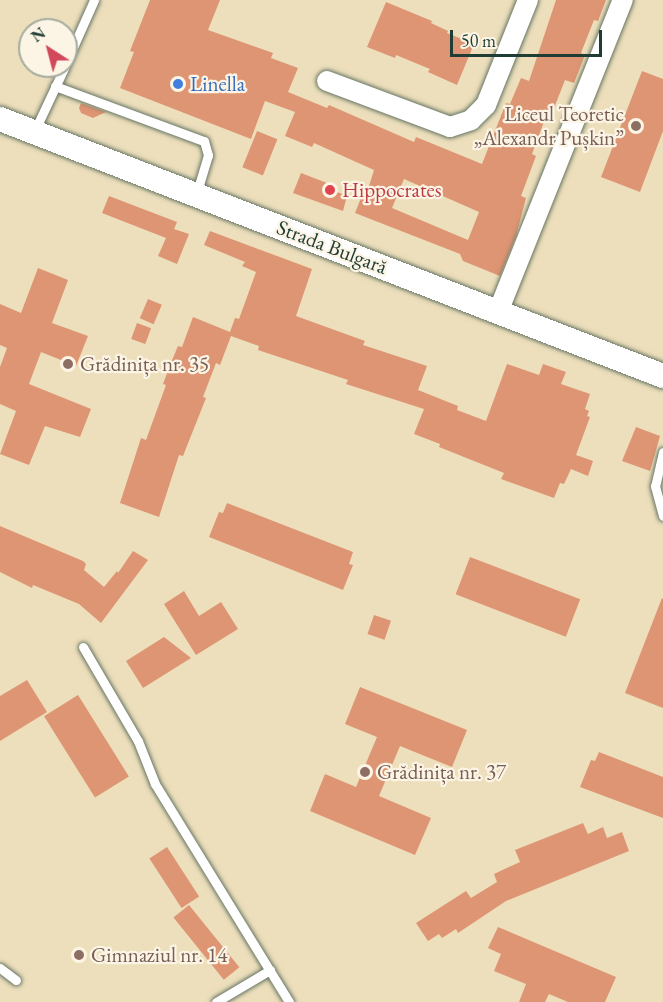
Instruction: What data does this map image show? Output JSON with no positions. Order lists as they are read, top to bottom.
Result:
{
  "streets": {
    "street": ["Strada Bulgară"]
  },
  "places": [
    "Linella",
    "Liceul Teoretic „Alexandr Pușkin”",
    "Hippocrates",
    "Grădinița nr. 35",
    "Grădinița nr. 37",
    "Gimnaziul nr. 14"
  ],
  "scale_bar": "50 m",
  "north": "top left"
}
